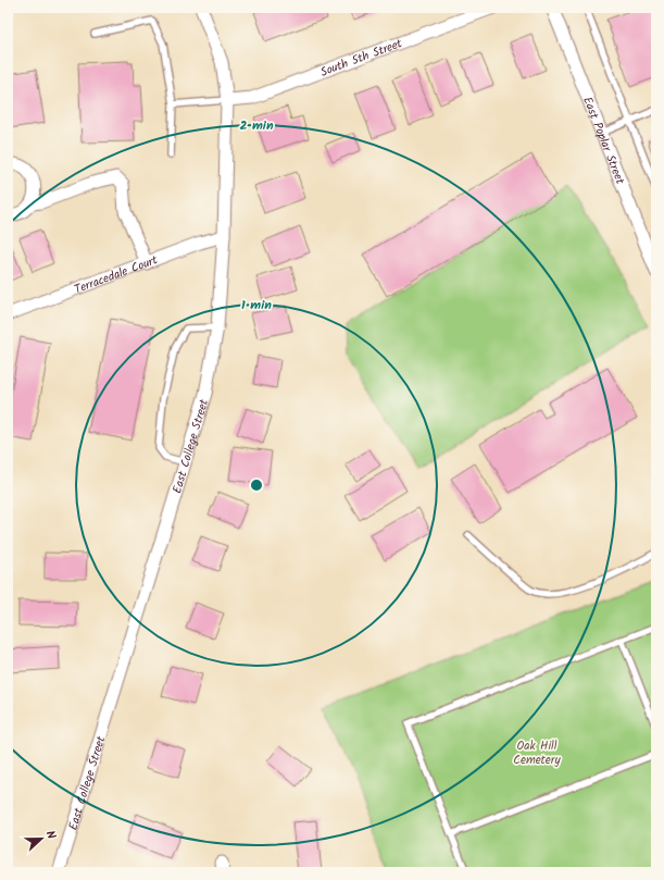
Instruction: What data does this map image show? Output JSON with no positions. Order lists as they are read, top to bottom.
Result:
{
  "streets": {
    "street": [
      "South 5th Street",
      "East Poplar Street",
      "Terracedale Court",
      "East College Street"
    ]
  },
  "crossings": [
    ["South 5th Street", "East College Street"],
    ["Terracedale Court", "East College Street"]
  ],
  "parks": ["Oak Hill Cemetery"],
  "north": "right",
  "rings": ["2 min", "1 min"]
}
